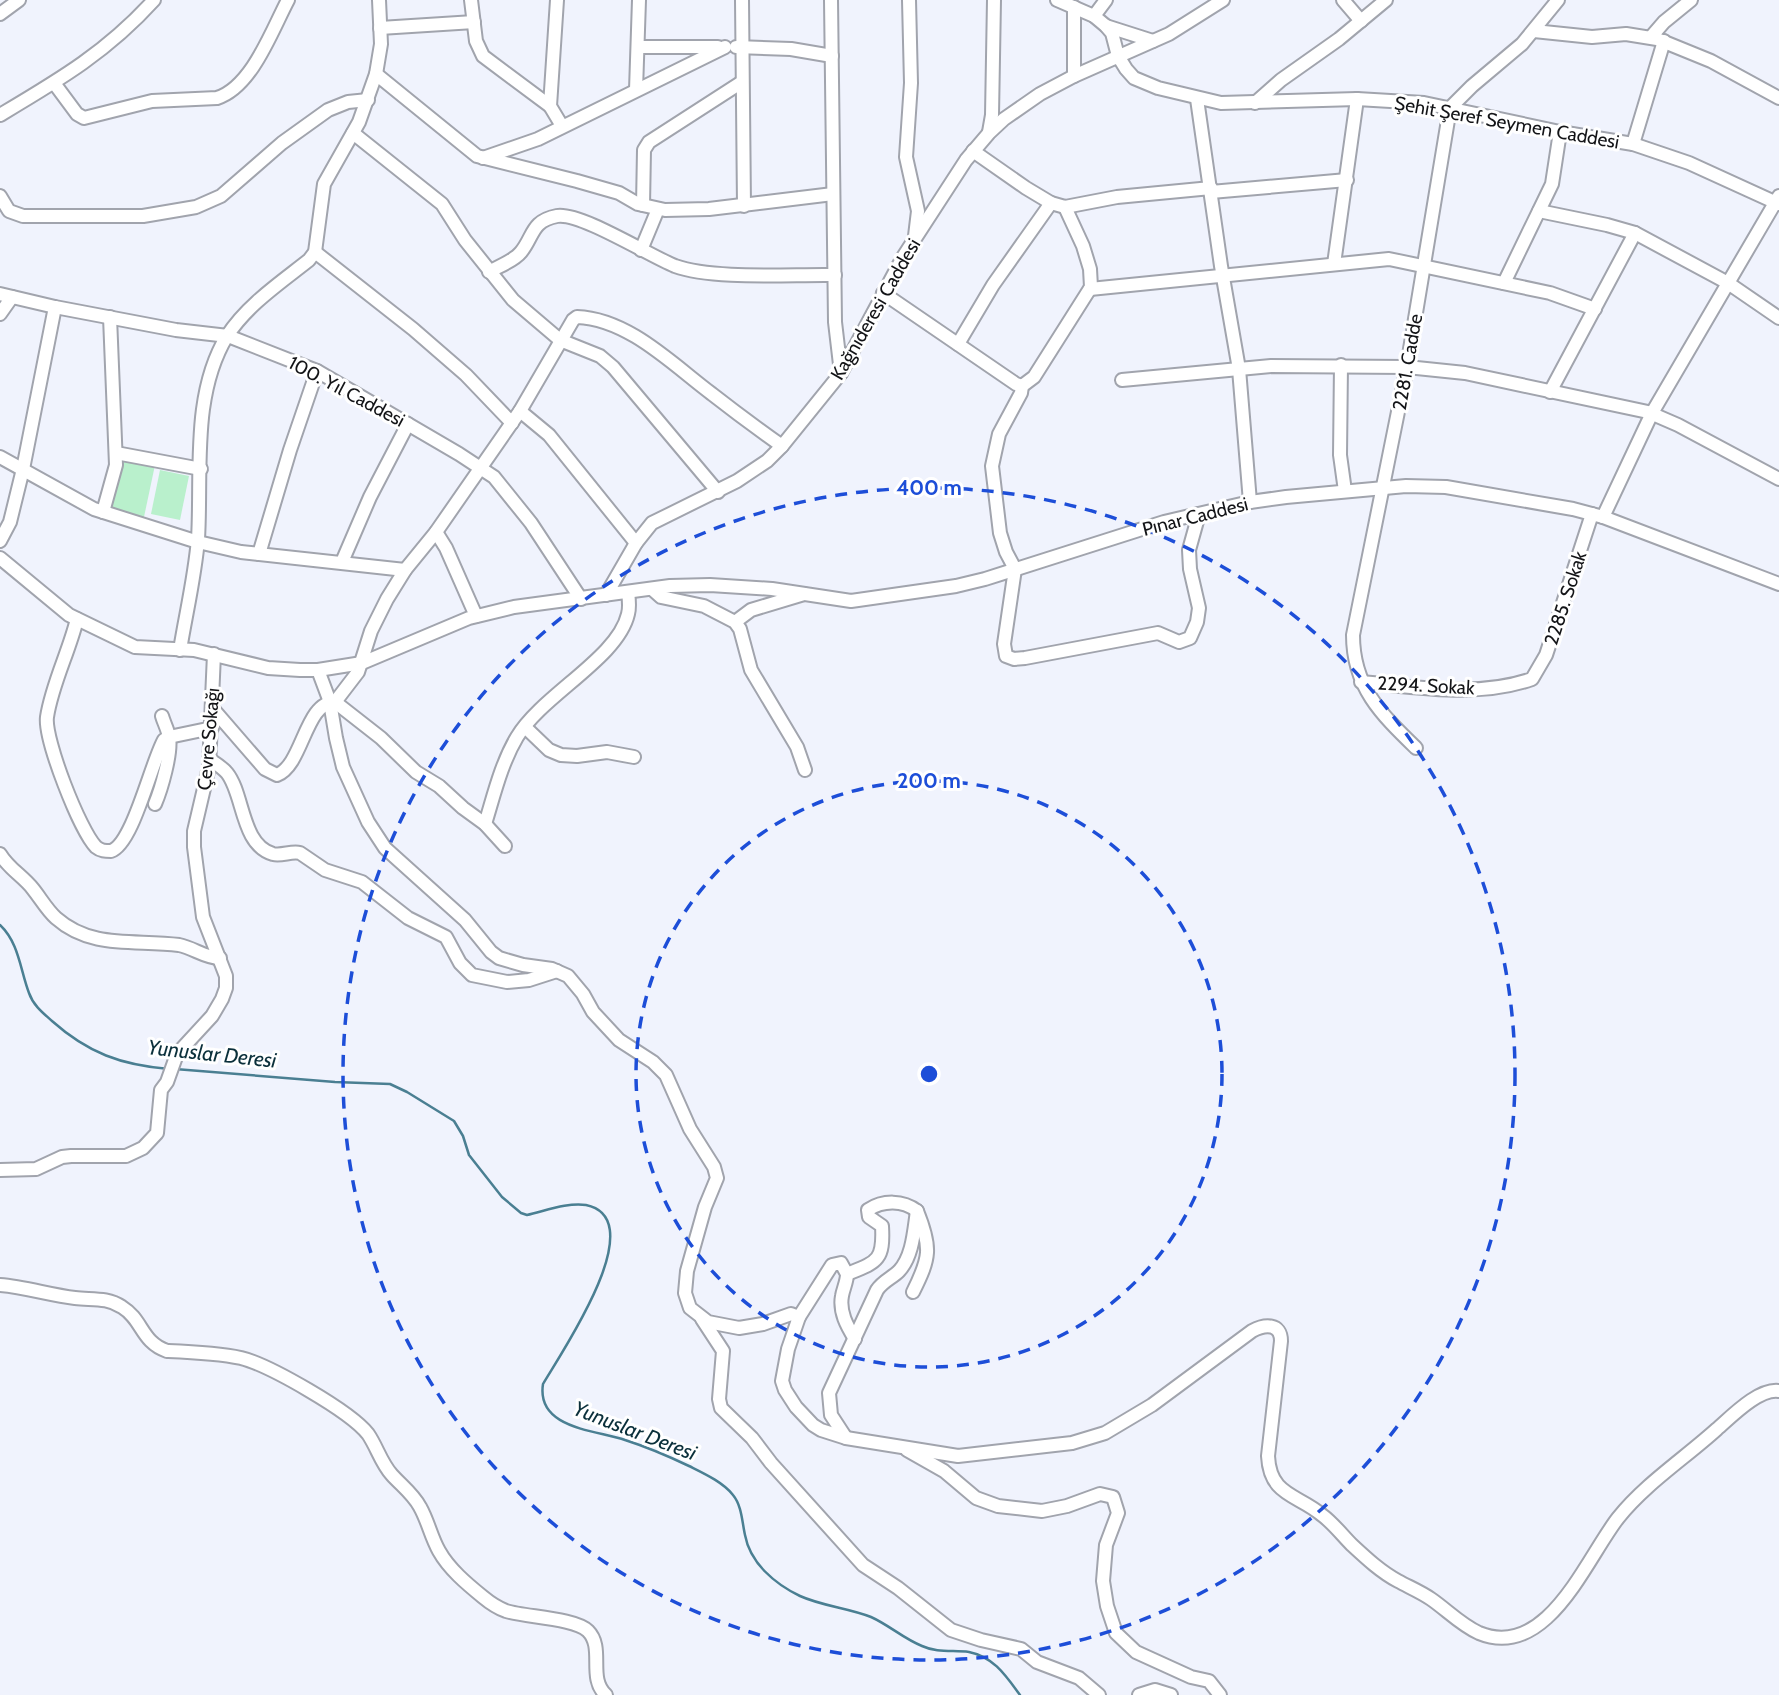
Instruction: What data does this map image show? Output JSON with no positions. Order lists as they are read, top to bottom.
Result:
{
  "streets": {
    "street": [
      "Şehit Şeref Seymen Caddesi",
      "Kağnıderesi Caddesi",
      "2281. Cadde",
      "100. Yıl Caddesi",
      "Pınar Caddesi",
      "2285. Sokak",
      "2294. Sokak",
      "Çevre Sokağı"
    ]
  },
  "crossings": [
    ["Şehit Şeref Seymen Caddesi", "Kağnıderesi Caddesi"],
    ["Şehit Şeref Seymen Caddesi", "2281. Cadde"],
    ["Şehit Şeref Seymen Caddesi", "2285. Sokak"],
    ["Kağnıderesi Caddesi", "Pınar Caddesi"],
    ["2281. Cadde", "Pınar Caddesi"],
    ["2281. Cadde", "2294. Sokak"],
    ["100. Yıl Caddesi", "Pınar Caddesi"],
    ["Pınar Caddesi", "2285. Sokak"],
    ["Pınar Caddesi", "Çevre Sokağı"],
    ["2285. Sokak", "2294. Sokak"]
  ],
  "water": ["Yunuslar Deresi"],
  "rings": ["400 m", "200 m"]
}
